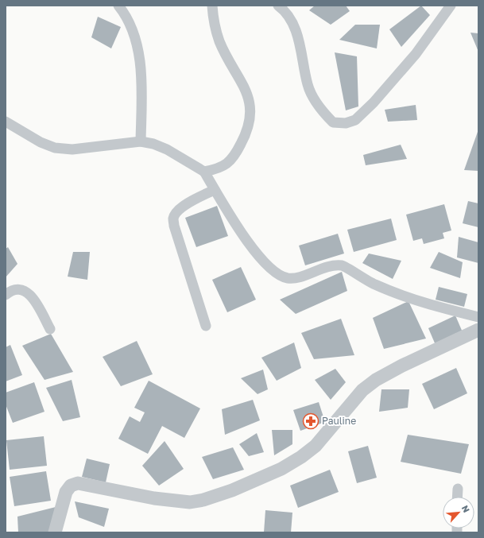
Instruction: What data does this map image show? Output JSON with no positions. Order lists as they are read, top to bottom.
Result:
{
  "places": {
    "pharmacy": ["Pauline"]
  },
  "north": "top right"
}
